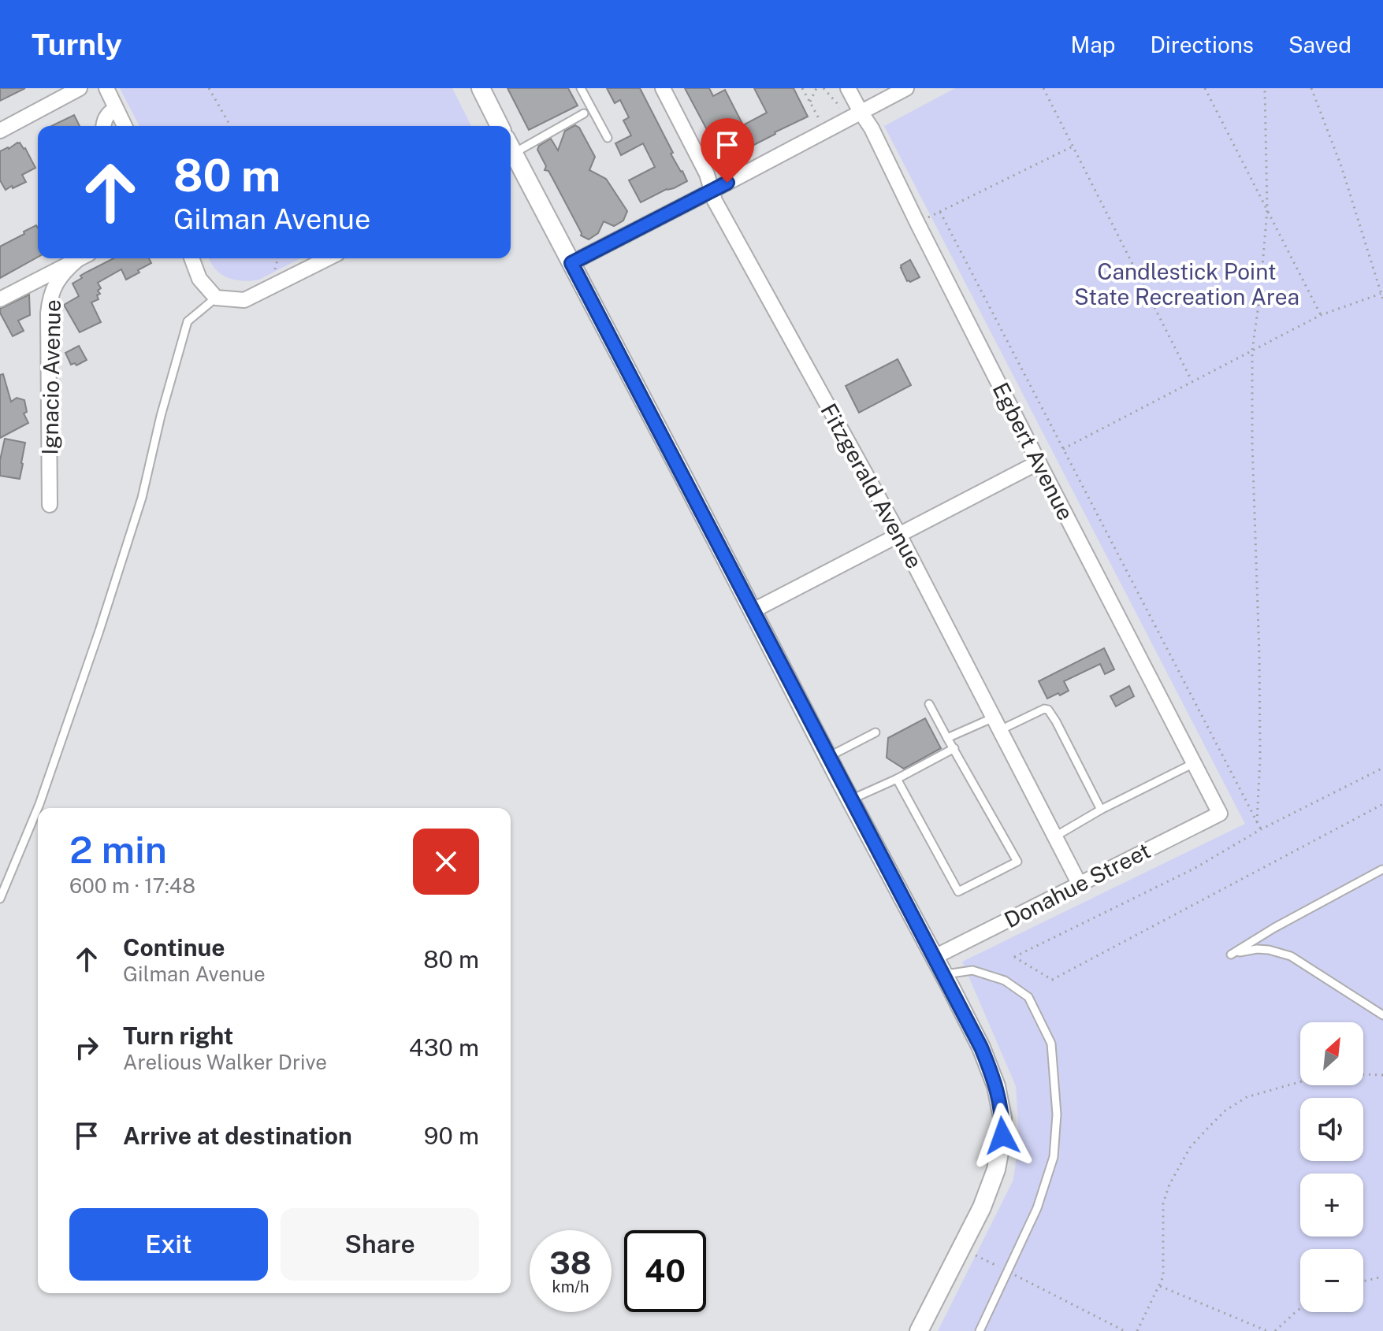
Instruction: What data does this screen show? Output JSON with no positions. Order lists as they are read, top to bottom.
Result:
{
  "streets": {
    "street": [
      "Ignacio Avenue",
      "Egbert Avenue",
      "Fitzgerald Avenue",
      "Donahue Street"
    ]
  },
  "crossings": [
    ["Egbert Avenue", "Donahue Street"],
    ["Fitzgerald Avenue", "Donahue Street"]
  ],
  "parks": ["Candlestick Point State Recreation Area"],
  "north": "top right",
  "page": {
    "header": "Turnly",
    "nav": ["Map", "Directions", "Saved"],
    "turn": ["80 m", "Gilman Avenue"],
    "heading": ["2 min", "600 m · 17:48"],
    "list": [
      {
        "name": "Continue",
        "note": "Gilman Avenue",
        "value": "80 m"
      },
      {
        "name": "Turn right",
        "note": "Arelious Walker Drive",
        "value": "430 m"
      },
      {
        "name": "Arrive at destination",
        "value": "90 m"
      }
    ],
    "map_buttons": ["+", "−"],
    "buttons": ["Exit", "Share"],
    "speed": "38 km/h",
    "limit": "40"
  }
}
